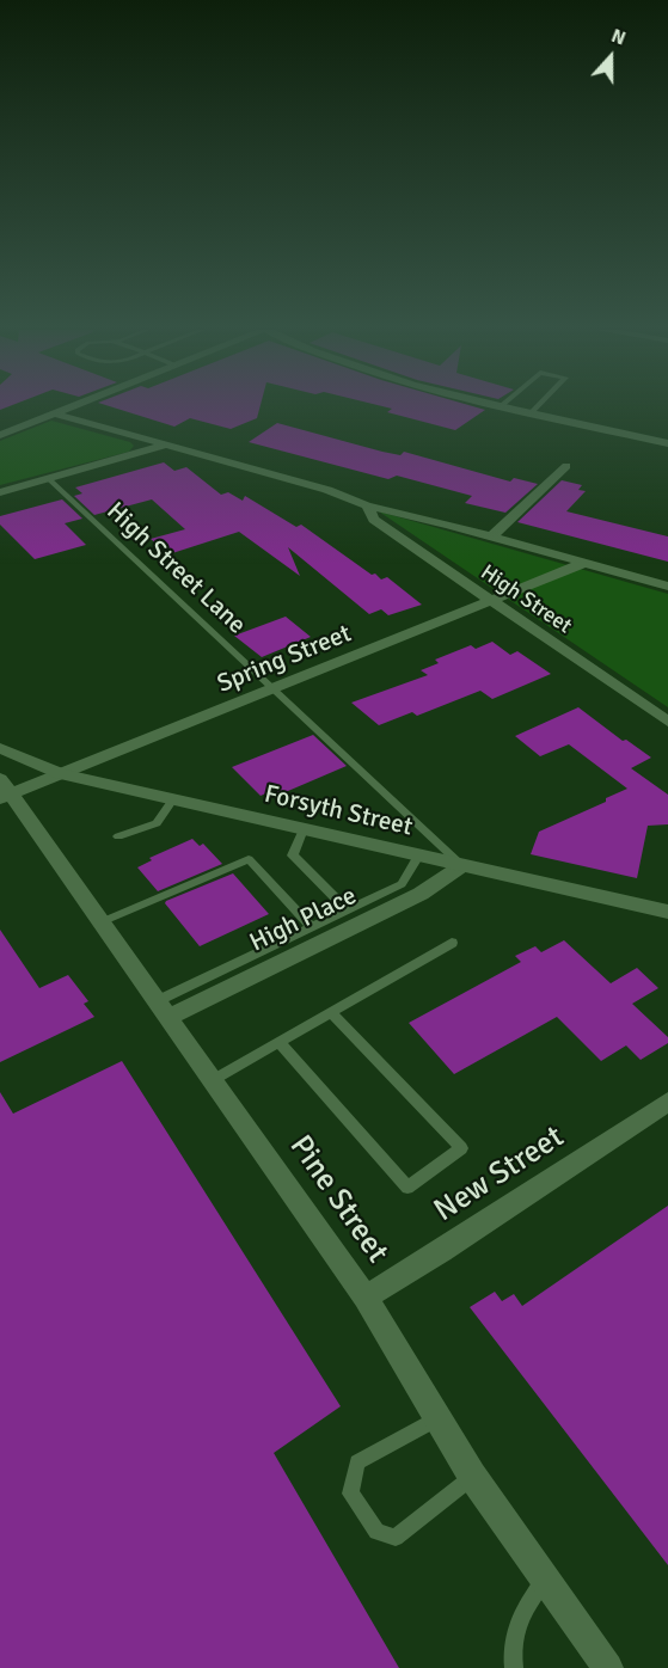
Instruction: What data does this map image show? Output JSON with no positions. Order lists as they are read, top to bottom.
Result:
{
  "streets": {
    "street": [
      "High Street",
      "Spring Street",
      "Forsyth Street",
      "High Place",
      "New Street",
      "Pine Street"
    ],
    "lane": ["High Street Lane"]
  },
  "crossings": [
    ["High Street Lane", "Spring Street"],
    ["High Street Lane", "Forsyth Street"],
    ["High Street Lane", "High Place"],
    ["High Street", "Spring Street"],
    ["Spring Street", "Forsyth Street"],
    ["Spring Street", "Pine Street"],
    ["Forsyth Street", "High Place"],
    ["High Place", "Pine Street"],
    ["New Street", "Pine Street"]
  ],
  "north": "top"
}
